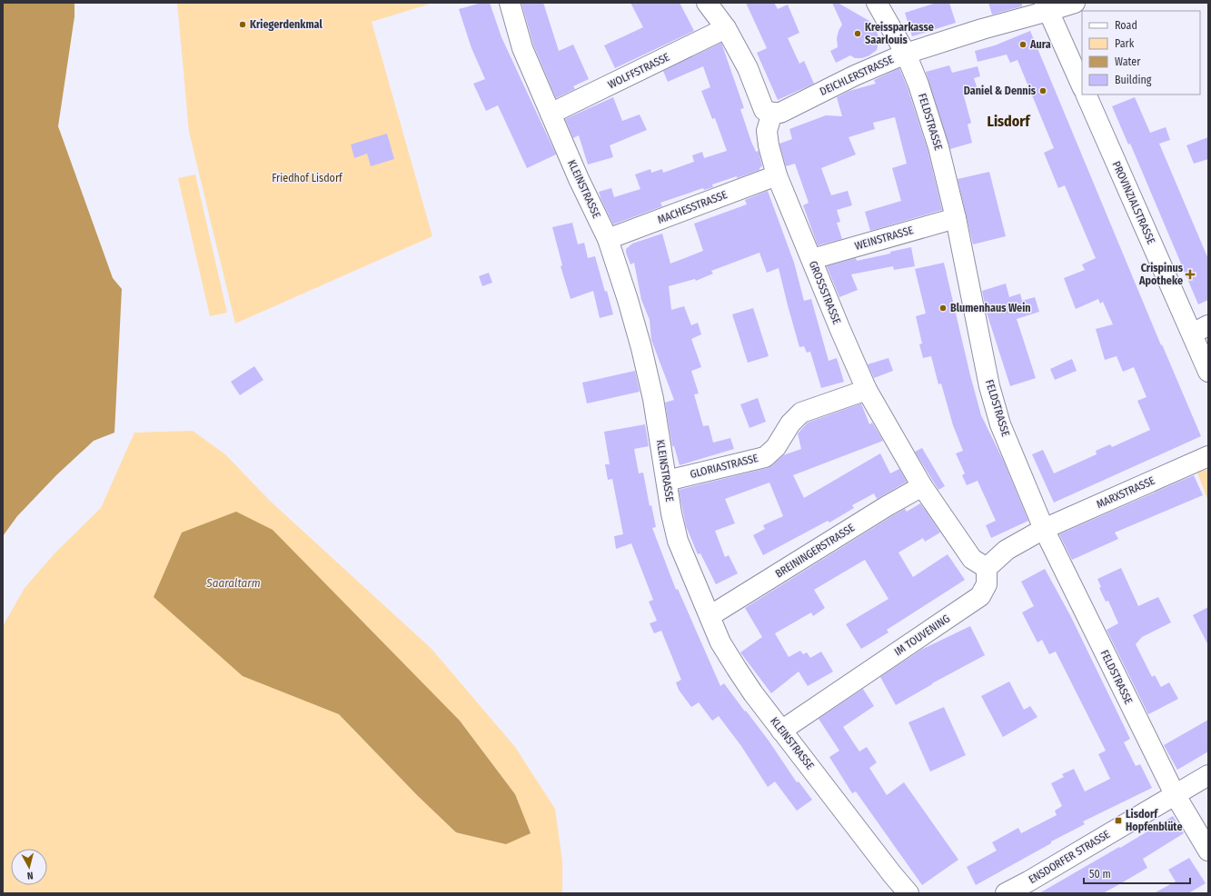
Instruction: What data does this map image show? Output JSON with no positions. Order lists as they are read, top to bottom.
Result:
{
  "streets": {
    "street": [
      "WOLFFSTRASSE",
      "DEICHLERSTRASSE",
      "FELDSTRASSE",
      "KLEINSTRASSE",
      "PROVINZIALSTRASSE",
      "MACHESSTRASSE",
      "WEINSTRASSE",
      "GROSSSTRASSE",
      "GLORIASTRASSE",
      "MARXSTRASSE",
      "BREININGERSTRASSE",
      "IM TOUVENING",
      "ENSDORFER STRASSE"
    ]
  },
  "crossings": [
    ["WOLFFSTRASSE", "KLEINSTRASSE"],
    ["DEICHLERSTRASSE", "FELDSTRASSE"],
    ["DEICHLERSTRASSE", "GROSSSTRASSE"],
    ["FELDSTRASSE", "WEINSTRASSE"],
    ["FELDSTRASSE", "MARXSTRASSE"],
    ["FELDSTRASSE", "ENSDORFER STRASSE"],
    ["KLEINSTRASSE", "MACHESSTRASSE"],
    ["KLEINSTRASSE", "GLORIASTRASSE"],
    ["KLEINSTRASSE", "BREININGERSTRASSE"],
    ["KLEINSTRASSE", "IM TOUVENING"],
    ["MACHESSTRASSE", "GROSSSTRASSE"],
    ["WEINSTRASSE", "GROSSSTRASSE"],
    ["GROSSSTRASSE", "GLORIASTRASSE"],
    ["GROSSSTRASSE", "BREININGERSTRASSE"],
    ["GROSSSTRASSE", "IM TOUVENING"]
  ],
  "districts": ["Lisdorf"],
  "water": ["Saaraltarm"],
  "parks": ["Friedhof Lisdorf"],
  "places": {
    "other": [
      "Kriegerdenkmal",
      "Kreissparkasse Saarlouis",
      "Aura",
      "Daniel & Dennis",
      "Blumenhaus Wein"
    ],
    "health": ["Crispinus Apotheke"],
    "transit": ["Lisdorf Hopfenblüte"]
  },
  "legend": [
    "Road",
    "Park",
    "Water",
    "Building"
  ],
  "scale_bar": "50 m",
  "north": "bottom"
}
